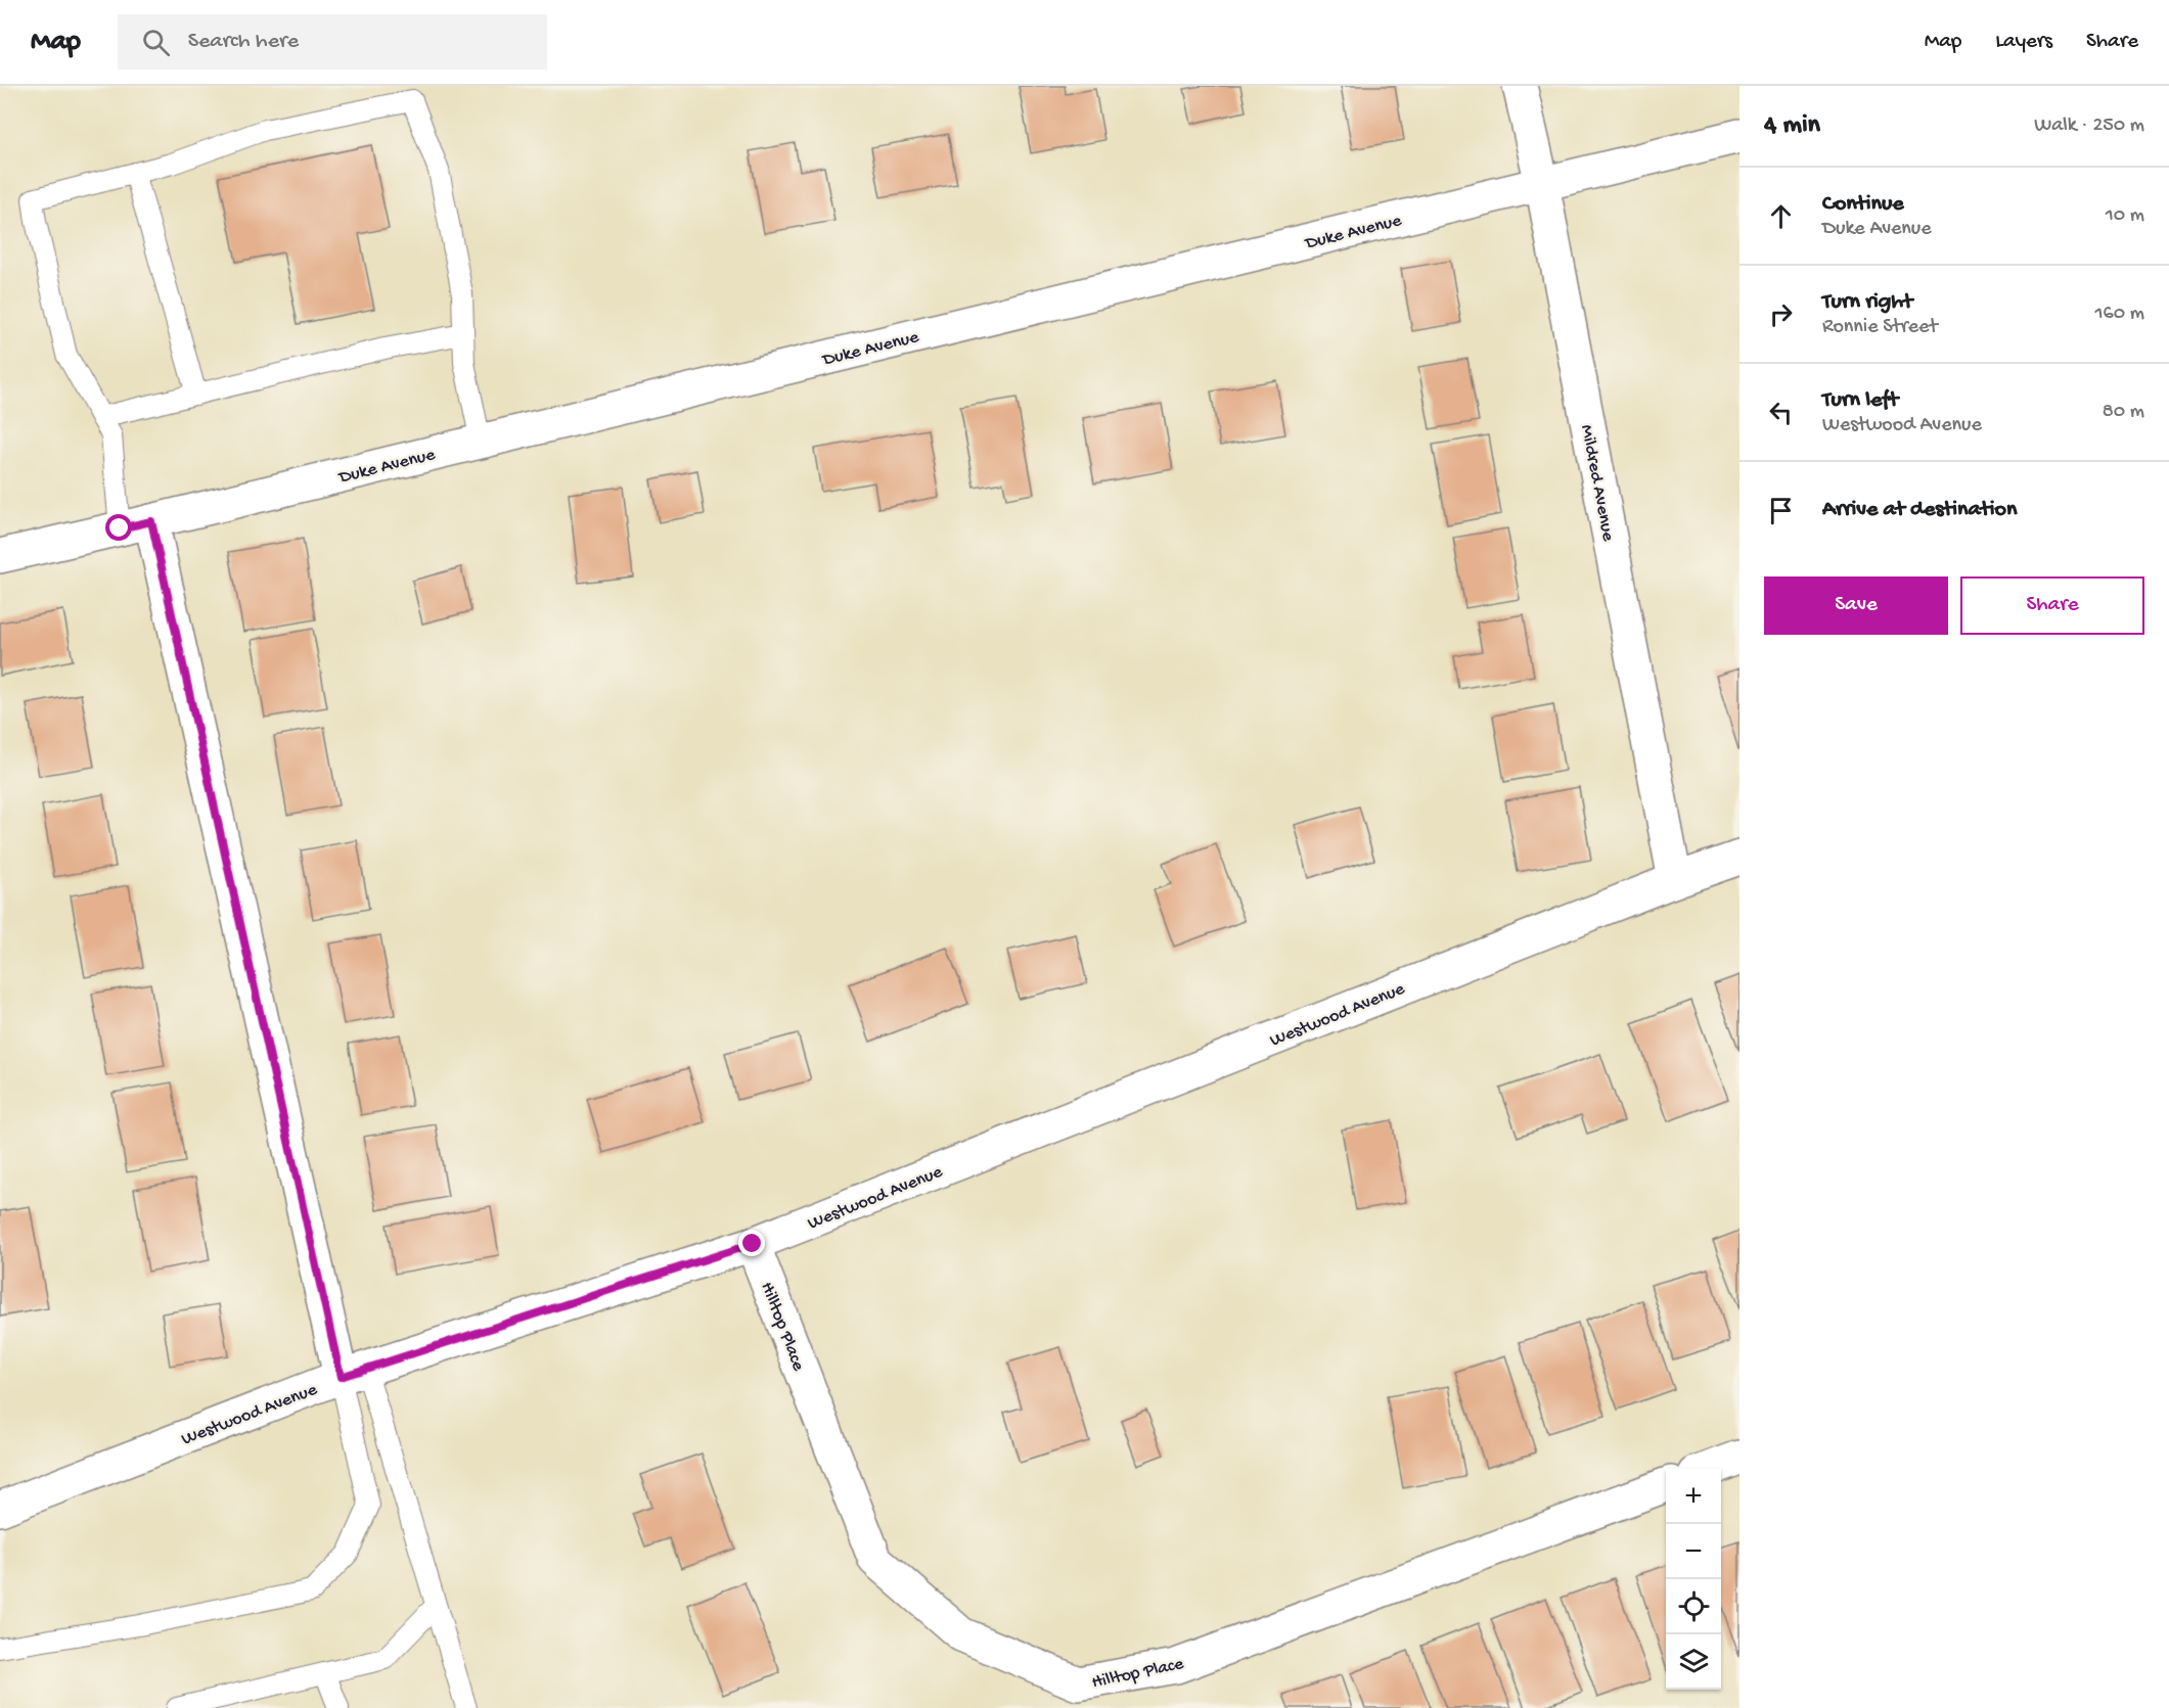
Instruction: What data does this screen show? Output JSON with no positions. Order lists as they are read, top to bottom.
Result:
{
  "streets": {
    "street": [
      "Duke Avenue",
      "Mildred Avenue",
      "Westwood Avenue",
      "Hilltop Place"
    ]
  },
  "crossings": [
    ["Duke Avenue", "Mildred Avenue"],
    ["Mildred Avenue", "Westwood Avenue"],
    ["Westwood Avenue", "Hilltop Place"]
  ],
  "page": {
    "header": "Map",
    "search": "Search here",
    "nav": ["Map", "Layers", "Share"],
    "heading": ["4 min", "Walk · 250 m"],
    "list": [
      ["Continue", "Duke Avenue", "10 m"],
      ["Turn right", "Ronnie Street", "160 m"],
      ["Turn left", "Westwood Avenue", "80 m"],
      "Arrive at destination"
    ],
    "buttons": ["Save", "Share"],
    "map_buttons": ["+", "−"]
  }
}
